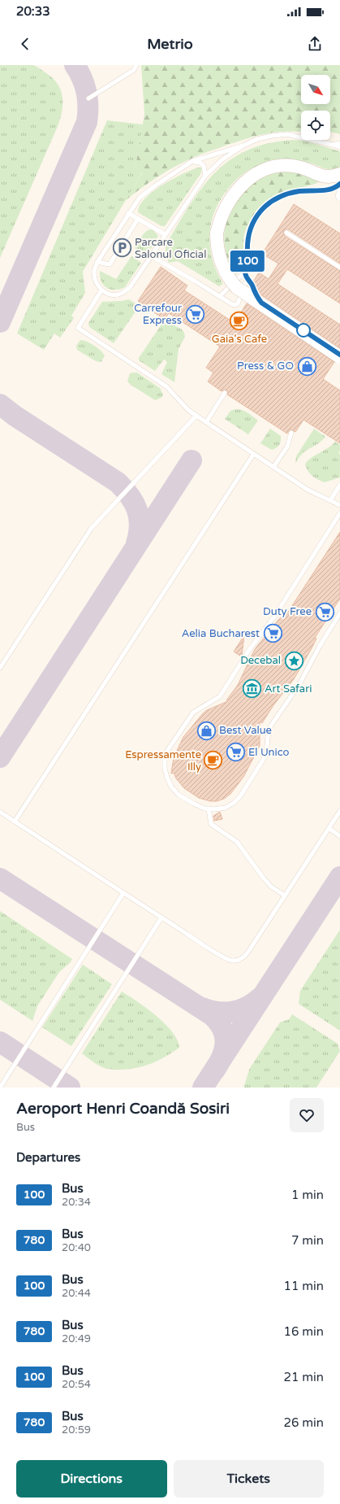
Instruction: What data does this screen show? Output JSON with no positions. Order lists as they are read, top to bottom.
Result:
{
  "places": {
    "parking": ["Parcare Salonul Oficial"],
    "supermarket": [
      "Carrefour Express",
      "Duty Free",
      "Aelia Bucharest",
      "El Unico"
    ],
    "cafe": ["Gaia's Cafe", "Espressamente Illy"],
    "shop": ["Press & GO", "Best Value"],
    "place": ["Decebal"],
    "museum": ["Art Safari"]
  },
  "lines": ["bus line 100"],
  "north": "bottom right",
  "page": {
    "status": "20:33",
    "header": "Metrio",
    "on_map": "100",
    "heading": [
      ["Aeroport Henri Coandă Sosiri", "Bus"],
      "Departures"
    ],
    "list": [
      {
        "mark": "100",
        "name": "Bus",
        "note": "20:34",
        "value": "1 min"
      },
      {
        "mark": "780",
        "name": "Bus",
        "note": "20:40",
        "value": "7 min"
      },
      {
        "mark": "100",
        "name": "Bus",
        "note": "20:44",
        "value": "11 min"
      },
      {
        "mark": "780",
        "name": "Bus",
        "note": "20:49",
        "value": "16 min"
      },
      {
        "mark": "100",
        "name": "Bus",
        "note": "20:54",
        "value": "21 min"
      },
      {
        "mark": "780",
        "name": "Bus",
        "note": "20:59",
        "value": "26 min"
      }
    ],
    "buttons": ["Directions", "Tickets"]
  }
}
